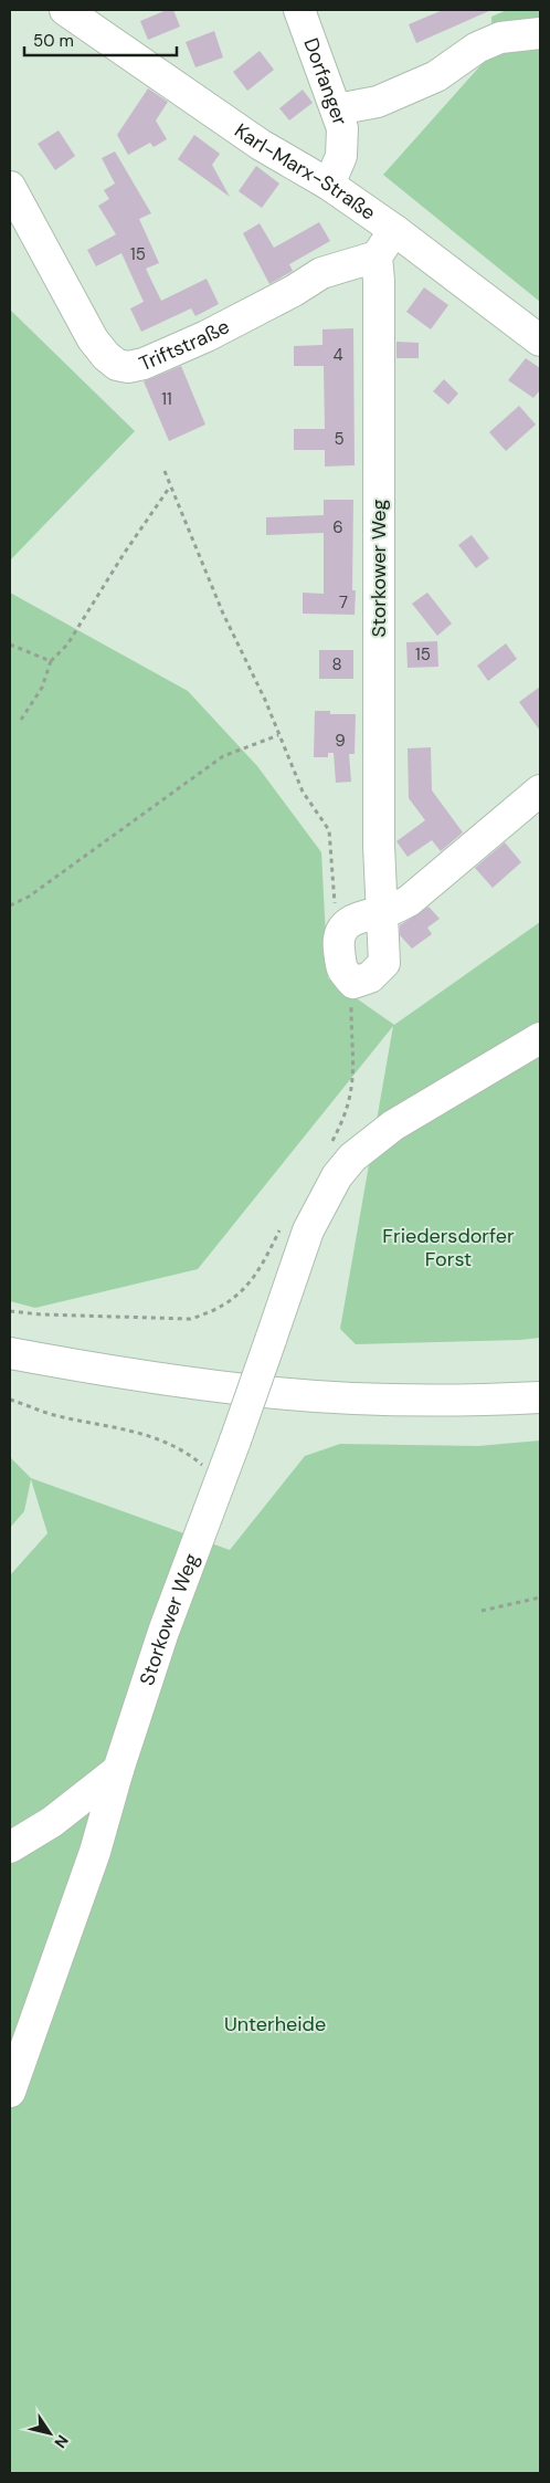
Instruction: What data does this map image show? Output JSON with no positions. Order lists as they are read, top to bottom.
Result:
{
  "streets": {
    "street": [
      "Dorfanger",
      "Karl-Marx-Straße",
      "Triftstraße",
      "Storkower Weg"
    ]
  },
  "crossings": [
    ["Dorfanger", "Karl-Marx-Straße"],
    ["Triftstraße", "Storkower Weg"]
  ],
  "parks": ["Friedersdorfer Forst", "Unterheide"],
  "house_numbers": [
    "15",
    "4",
    "11",
    "5",
    "6",
    "7",
    "15",
    "8",
    "9"
  ],
  "scale_bar": "50 m",
  "north": "bottom right"
}
